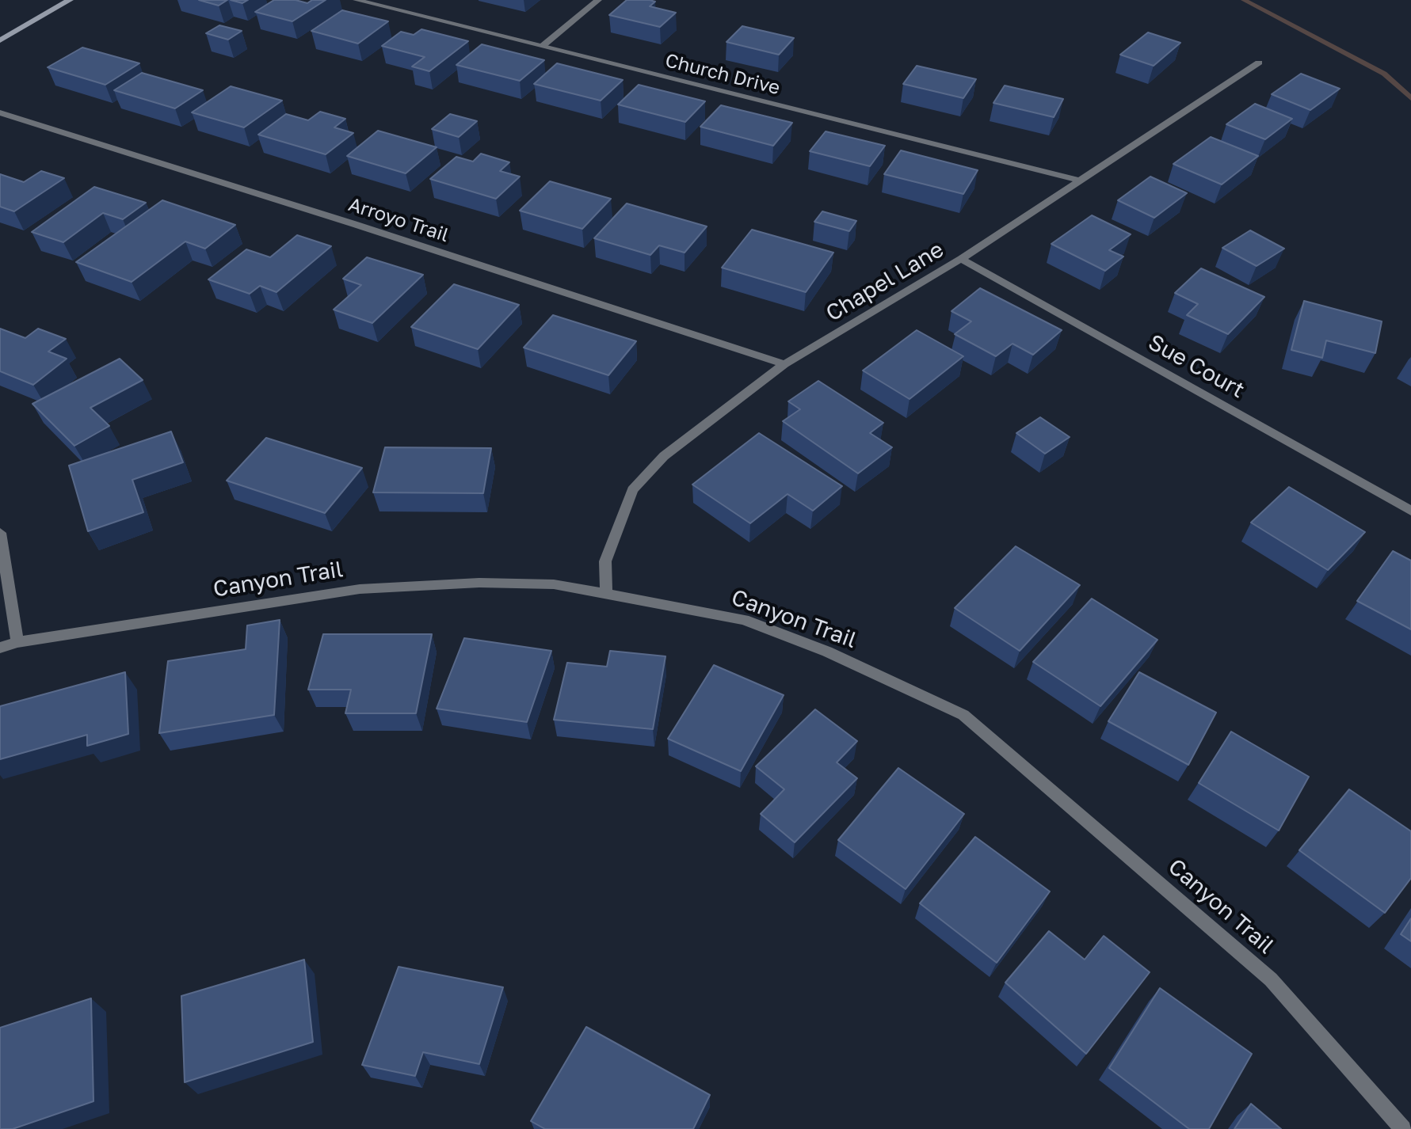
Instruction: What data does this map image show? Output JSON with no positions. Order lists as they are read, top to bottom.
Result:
{
  "streets": {
    "street": [
      "Church Drive",
      "Arroyo Trail",
      "Chapel Lane",
      "Sue Court",
      "Canyon Trail"
    ]
  },
  "crossings": [
    ["Church Drive", "Chapel Lane"],
    ["Arroyo Trail", "Chapel Lane"],
    ["Chapel Lane", "Sue Court"],
    ["Chapel Lane", "Canyon Trail"]
  ]
}
